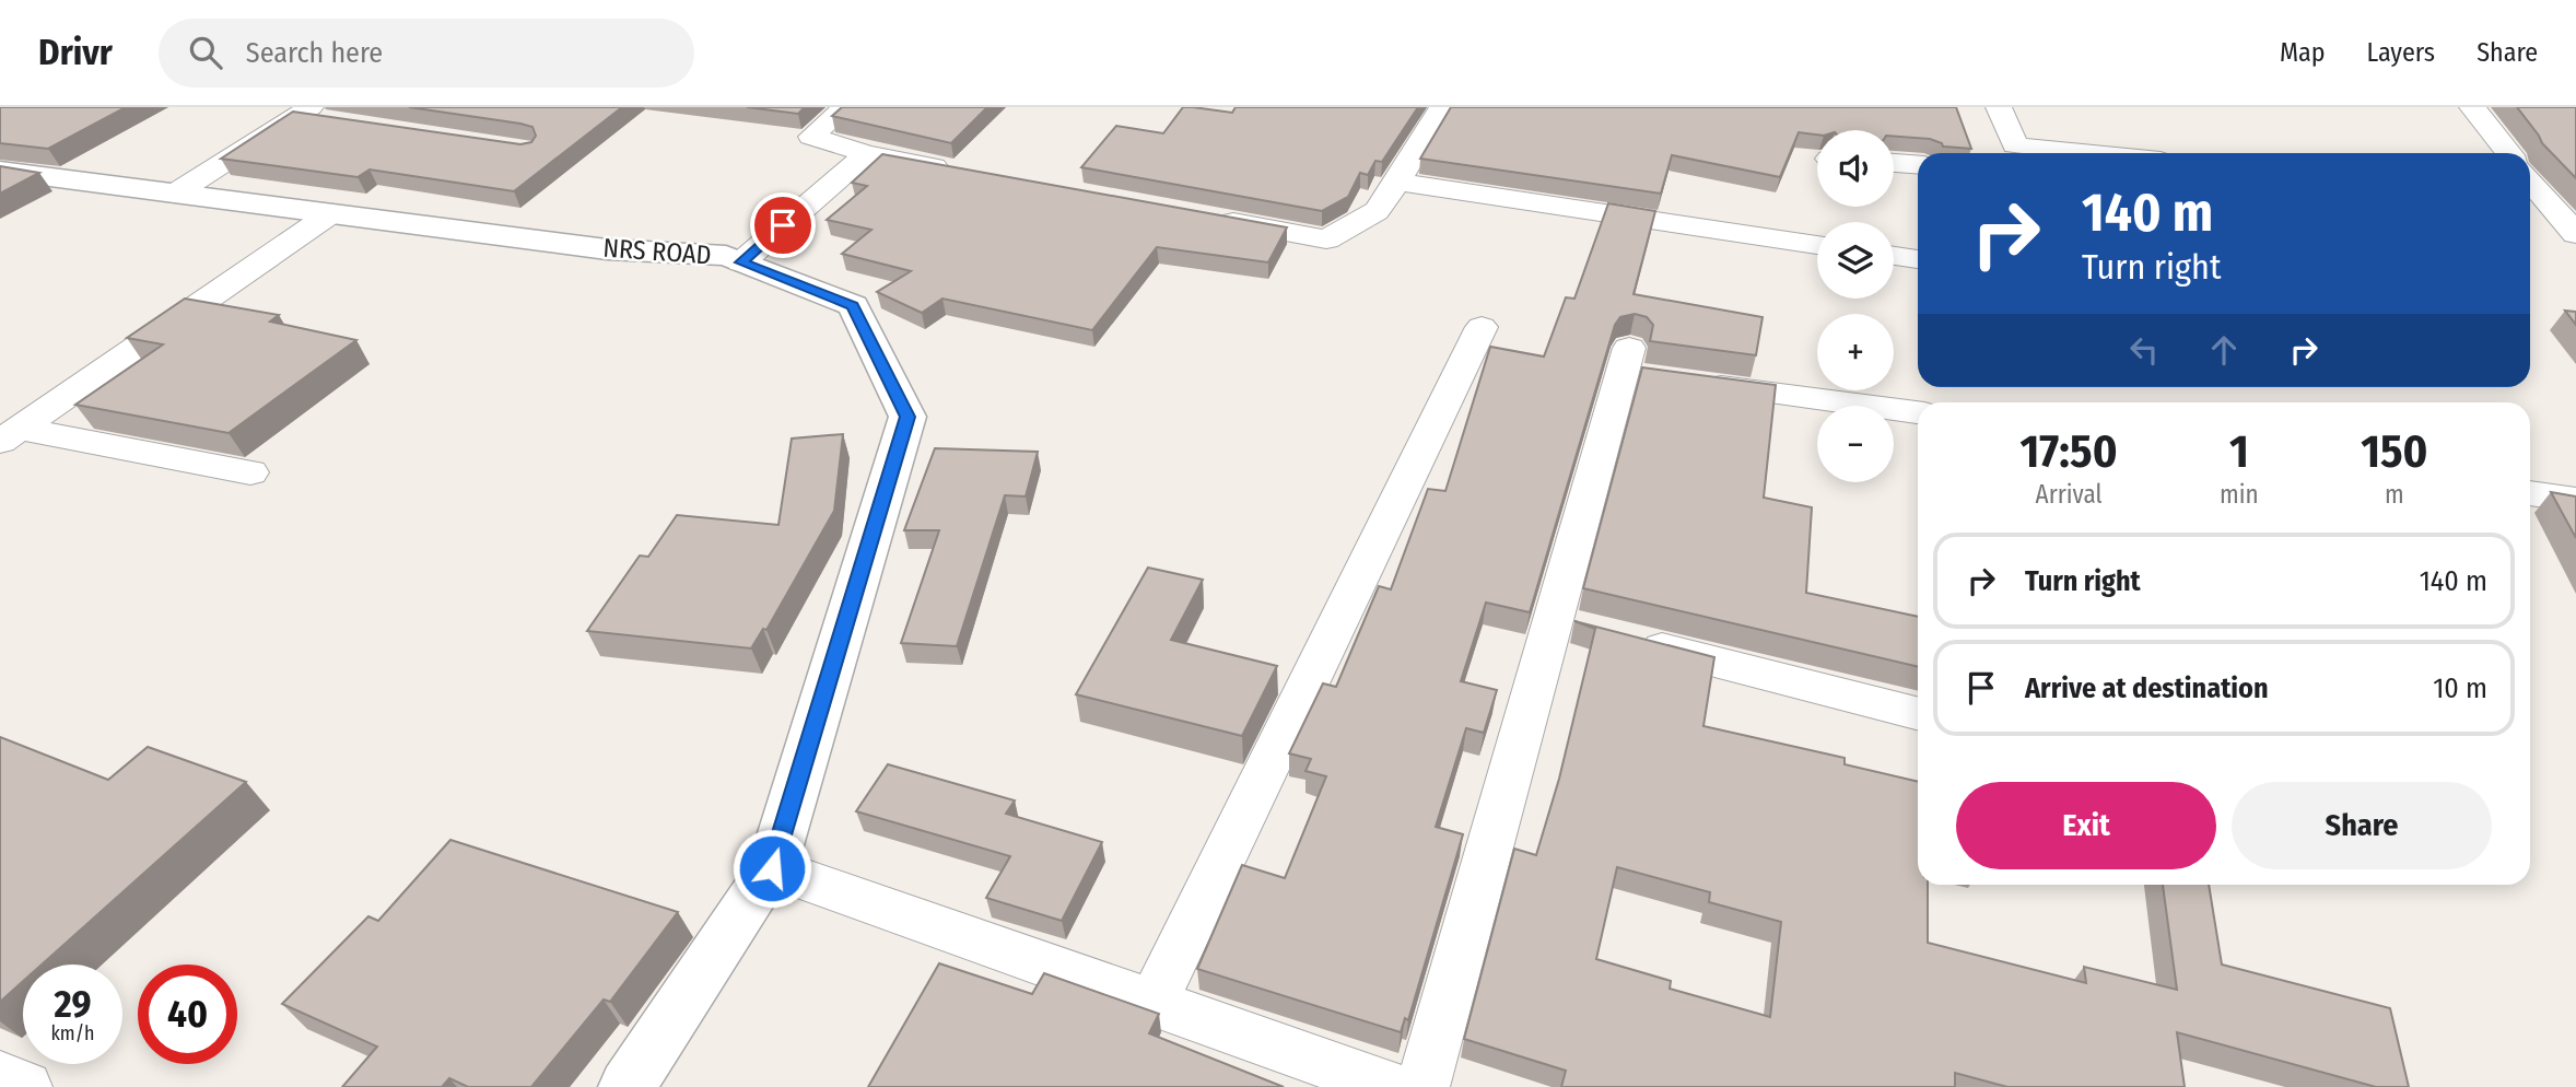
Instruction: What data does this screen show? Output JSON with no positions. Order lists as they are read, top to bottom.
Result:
{
  "streets": {
    "street": ["NRS ROAD"]
  },
  "page": {
    "header": "Drivr",
    "search": "Search here",
    "nav": ["Map", "Layers", "Share"],
    "map_buttons": ["+", "−"],
    "turn": ["140 m", "Turn right"],
    "eta": [
      "17:50",
      "Arrival",
      "1",
      "min",
      "150",
      "m"
    ],
    "list": [
      {
        "name": "Turn right",
        "value": "140 m"
      },
      {
        "name": "Arrive at destination",
        "value": "10 m"
      }
    ],
    "buttons": ["Exit", "Share"],
    "speed": "29 km/h",
    "limit": "40"
  }
}
